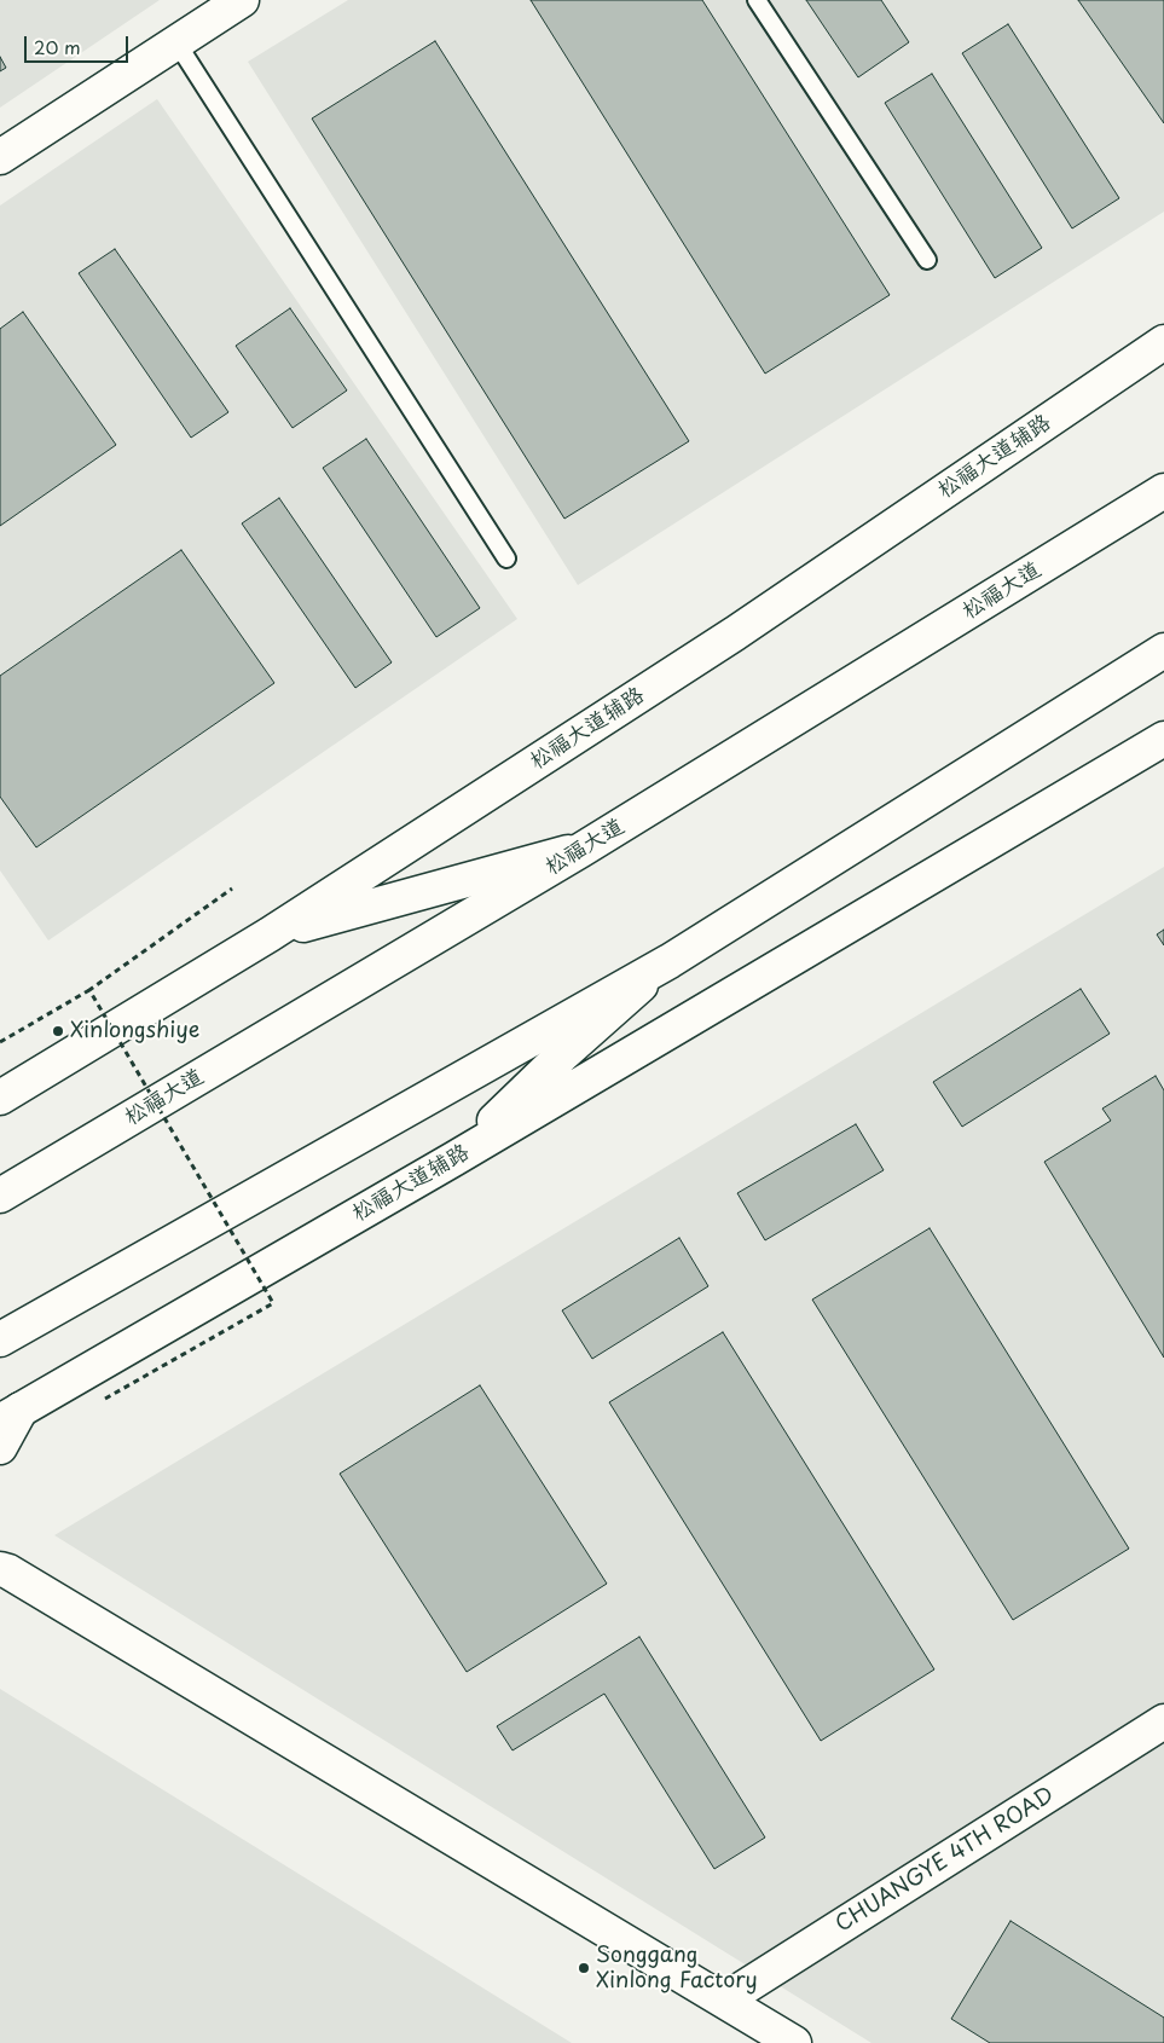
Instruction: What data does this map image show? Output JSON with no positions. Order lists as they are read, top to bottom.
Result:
{
  "streets": {
    "main road": ["松福大道辅路", "松福大道", "CHUANGYE 4TH ROAD"]
  },
  "places": ["Xinlongshiye", "Songgang Xinlong Factory"],
  "scale_bar": "20 m"
}
